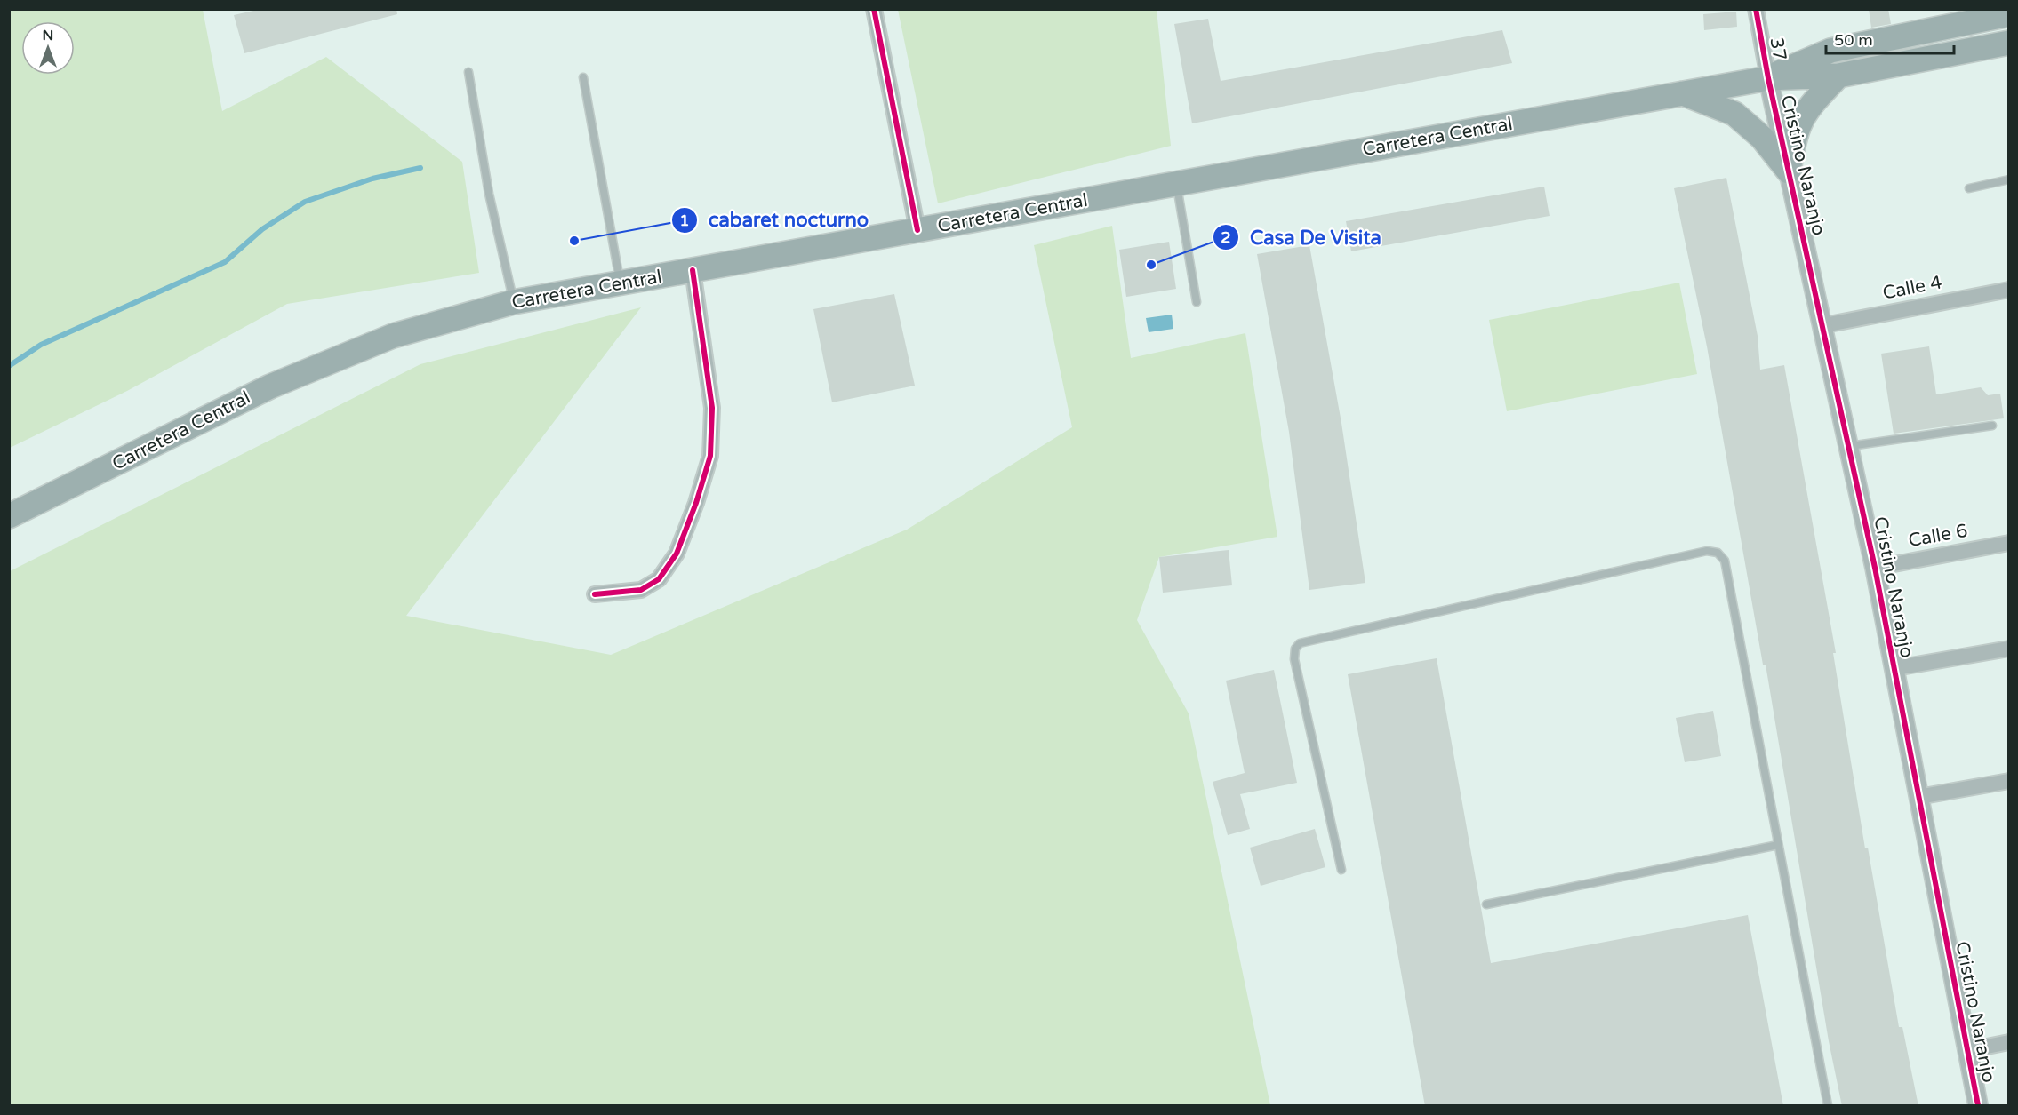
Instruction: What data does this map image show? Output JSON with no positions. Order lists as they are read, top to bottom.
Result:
{
  "streets": {
    "main road": ["Carretera Central"],
    "street": [
      "37",
      "Cristino Naranjo",
      "Calle 4",
      "Calle 6"
    ]
  },
  "crossings": [
    ["37", "Carretera Central"],
    ["37", "Cristino Naranjo"],
    ["Carretera Central", "Cristino Naranjo"],
    ["Cristino Naranjo", "Calle 4"],
    ["Cristino Naranjo", "Calle 6"]
  ],
  "places": ["cabaret nocturno", "Casa De Visita"],
  "scale_bar": "50 m",
  "north": "top"
}
